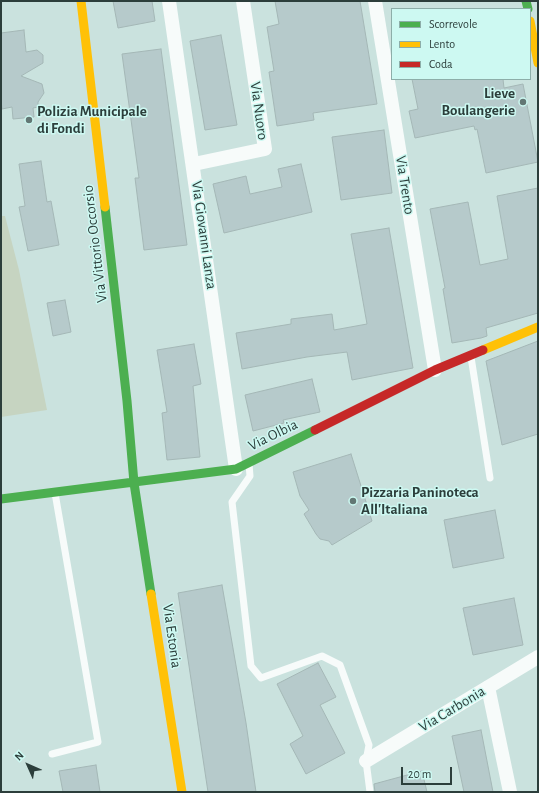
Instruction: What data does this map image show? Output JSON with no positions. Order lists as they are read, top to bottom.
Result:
{
  "streets": {
    "street": [
      "Via Nuoro",
      "Via Trento",
      "Via Giovanni Lanza",
      "Via Vittorio Occorsio",
      "Via Olbia",
      "Via Estonia",
      "Via Carbonia"
    ]
  },
  "crossings": [
    ["Via Nuoro", "Via Giovanni Lanza"],
    ["Via Trento", "Via Olbia"],
    ["Via Giovanni Lanza", "Via Olbia"],
    ["Via Vittorio Occorsio", "Via Olbia"],
    ["Via Vittorio Occorsio", "Via Estonia"],
    ["Via Olbia", "Via Estonia"]
  ],
  "places": ["Lieve Boulangerie", "Polizia Municipale di Fondi", "Pizzaria Paninoteca All'Italiana"],
  "legend": ["Scorrevole", "Lento", "Coda"],
  "scale_bar": "20 m",
  "north": "top left"
}
